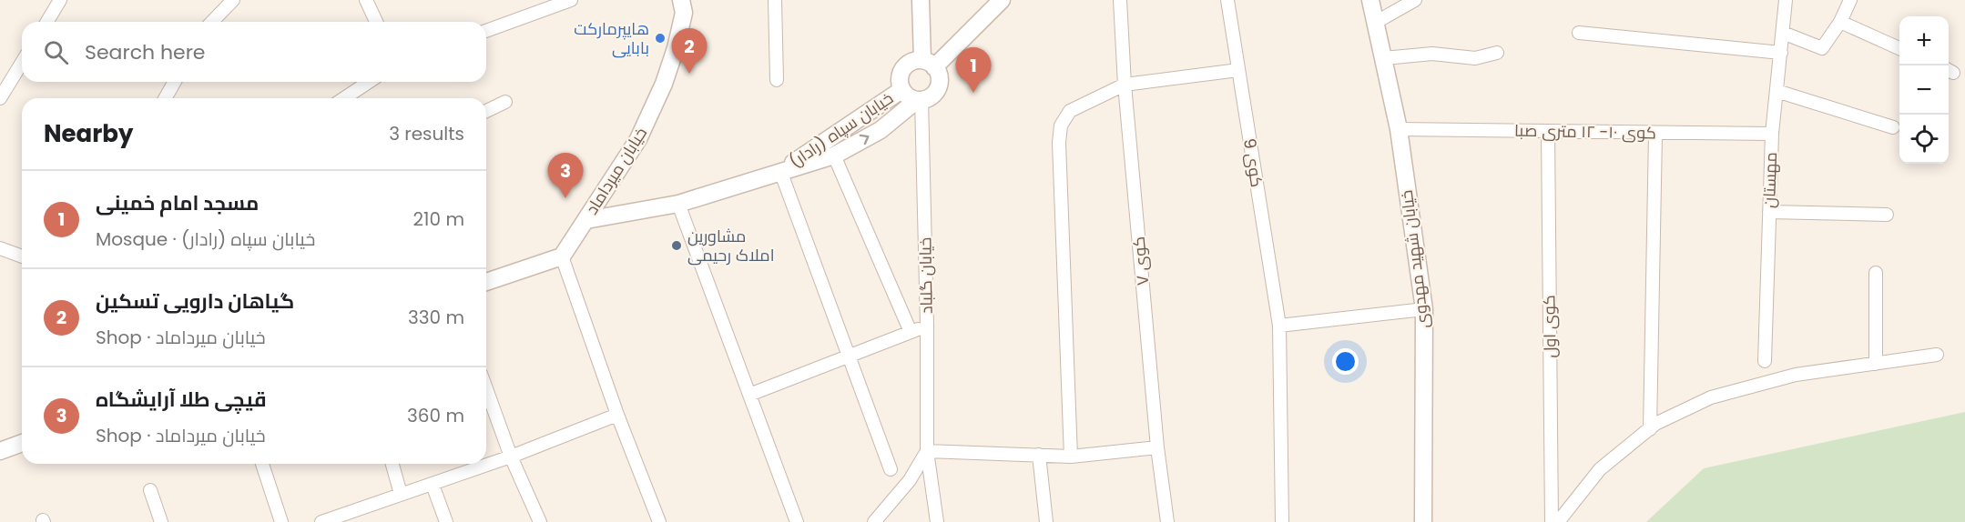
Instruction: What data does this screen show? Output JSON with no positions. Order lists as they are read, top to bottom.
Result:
{
  "streets": {
    "street": [
      "خیابان سپاه (رادار)",
      "کوی ۱۰- ۱۲ متری صبا",
      "کوی 9",
      "خیابان میرداماد",
      "مهستان",
      "خیابان شهید مهدوی",
      "کوی ۷",
      "خیابان گلباد",
      "کوی اول"
    ]
  },
  "crossings": [
    ["خیابان سپاه (رادار)", "خیابان میرداماد"],
    ["خیابان سپاه (رادار)", "خیابان گلباد"],
    ["کوی ۱۰- ۱۲ متری صبا", "مهستان"],
    ["کوی ۱۰- ۱۲ متری صبا", "خیابان شهید مهدوی"],
    ["کوی ۱۰- ۱۲ متری صبا", "کوی اول"]
  ],
  "places": ["هایپرمارکت بابایی", "مشاورین املاک رحیمی"],
  "page": {
    "map_buttons": ["+", "−"],
    "search": "Search here",
    "pins": ["2", "1", "3"],
    "heading": ["Nearby", "3 results"],
    "list": [
      {
        "mark": "1",
        "name": "مسجد امام خمینی",
        "note": "Mosque · خیابان سپاه (رادار)",
        "value": "210 m"
      },
      {
        "mark": "2",
        "name": "گیاهان دارویی تسکین",
        "note": "Shop · خیابان میرداماد",
        "value": "330 m"
      },
      {
        "mark": "3",
        "name": "قیچی طلا آرایشگاه",
        "note": "Shop · خیابان میرداماد",
        "value": "360 m"
      }
    ]
  }
}
